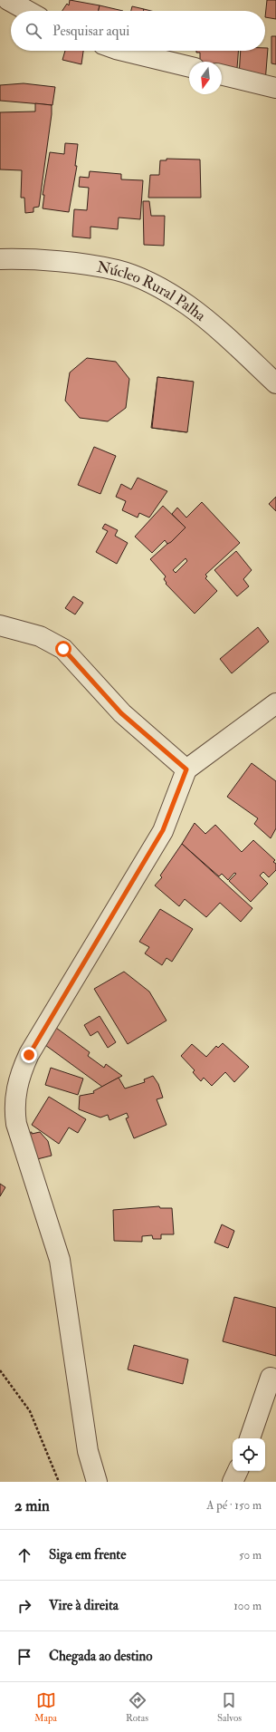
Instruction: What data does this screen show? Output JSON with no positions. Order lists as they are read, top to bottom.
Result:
{
  "streets": {
    "street": ["Núcleo Rural Palha"]
  },
  "north": "bottom",
  "page": {
    "search": "Pesquisar aqui",
    "heading": ["2 min", "A pé · 150 m"],
    "list": [
      ["Siga em frente", "50 m"],
      ["Vire à direita", "100 m"],
      "Chegada ao destino"
    ],
    "nav": ["Mapa", "Rotas", "Salvos"]
  }
}
